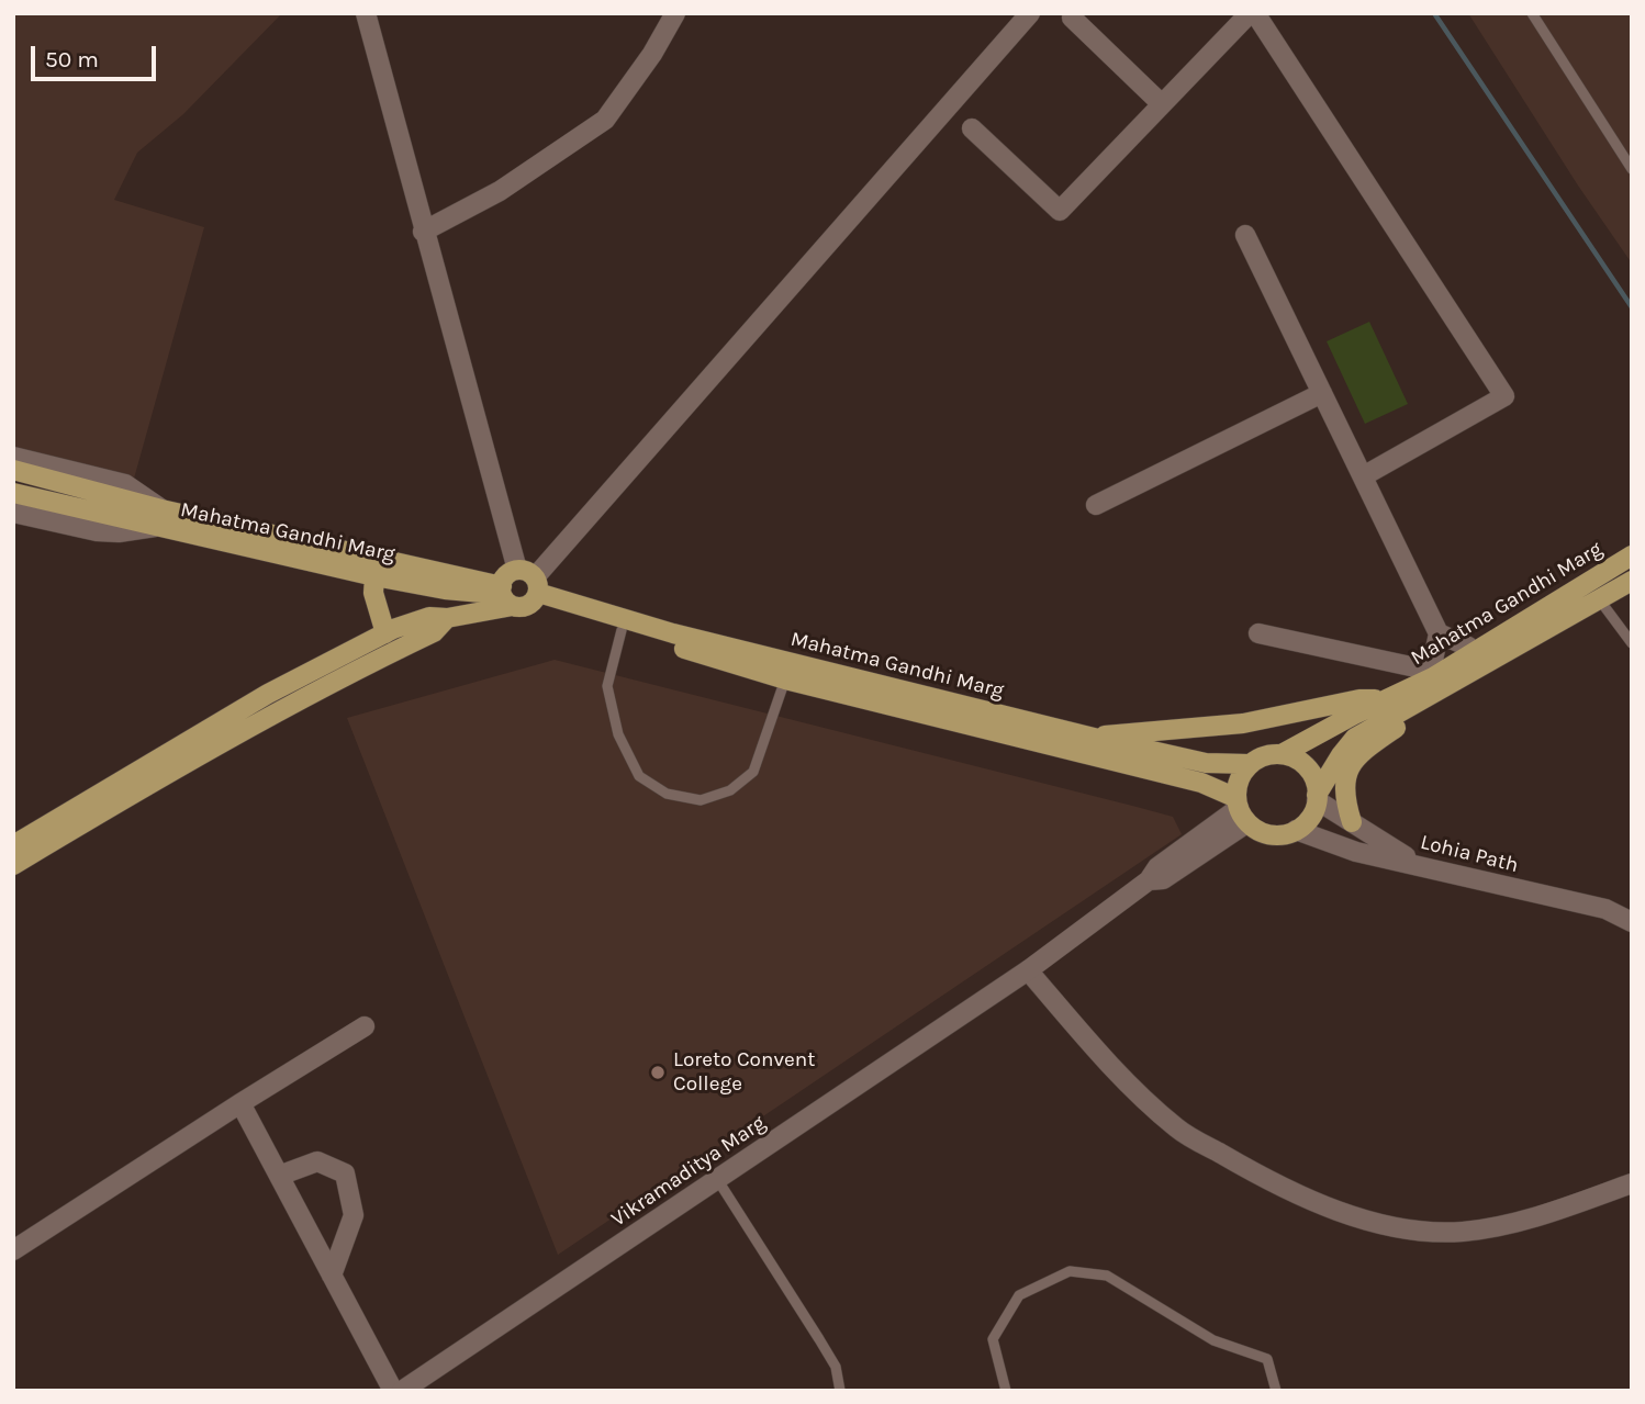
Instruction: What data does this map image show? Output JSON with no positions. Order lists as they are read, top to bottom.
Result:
{
  "streets": {
    "main road": ["Mahatma Gandhi Marg"],
    "street": ["Lohia Path", "Vikramaditya Marg"]
  },
  "crossings": [
    ["Mahatma Gandhi Marg", "Lohia Path"],
    ["Mahatma Gandhi Marg", "Vikramaditya Marg"],
    ["Lohia Path", "Vikramaditya Marg"]
  ],
  "places": ["Loreto Convent College"],
  "scale_bar": "50 m"
}
